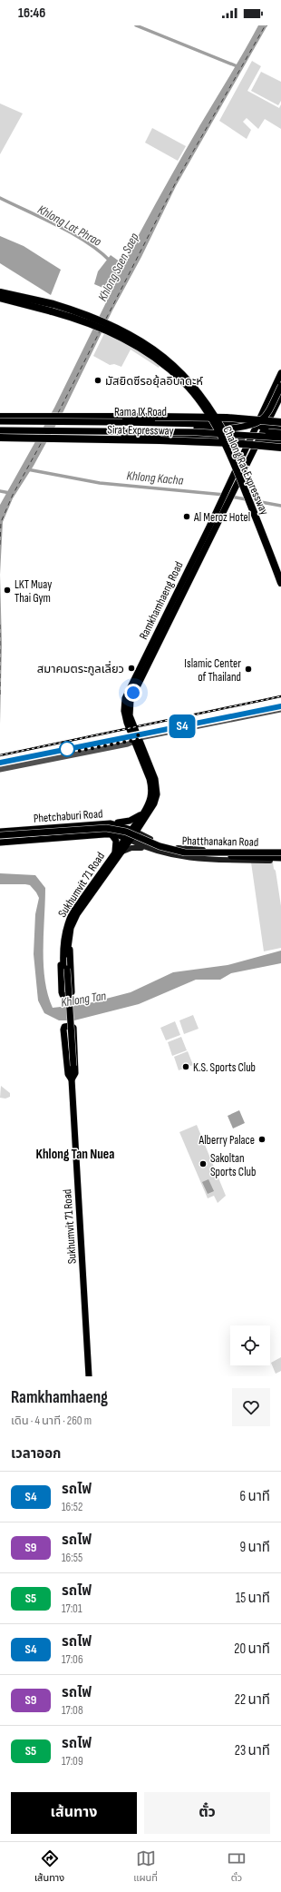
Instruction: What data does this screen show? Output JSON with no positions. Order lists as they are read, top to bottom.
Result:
{
  "streets": {
    "highway": ["Sirat Expressway", "Chalong Rat Expressway"],
    "main road": [
      "Rama IX Road",
      "Ramkhamhaeng Road",
      "Phetchaburi Road",
      "Phatthanakan Road",
      "Sukhumvit 71 Road"
    ]
  },
  "crossings": [
    ["Rama IX Road", "Ramkhamhaeng Road"],
    ["Ramkhamhaeng Road", "Phetchaburi Road"],
    ["Ramkhamhaeng Road", "Phatthanakan Road"],
    ["Ramkhamhaeng Road", "Sukhumvit 71 Road"],
    ["Phetchaburi Road", "Phatthanakan Road"],
    ["Phetchaburi Road", "Sukhumvit 71 Road"],
    ["Phatthanakan Road", "Sukhumvit 71 Road"]
  ],
  "districts": ["Khlong Tan Nuea"],
  "water": [
    "Khlong Lat Phrao",
    "Khlong Saen Saep",
    "Khlong Kacha",
    "Khlong Tan"
  ],
  "places": [
    "มัสยิดซีรอยุ้ลอิบาดะห์",
    "Al Meroz Hotel",
    "LKT Muay Thai Gym",
    "สมาคมตระกูลเลี่ยว",
    "Islamic Center of Thailand",
    "K.S. Sports Club",
    "Alberry Palace",
    "Sakoltan Sports Club"
  ],
  "page": {
    "status": "16:46",
    "on_map": "S4",
    "heading": [
      ["Ramkhamhaeng", "เดิน · 4 นาที · 260 m"],
      "เวลาออก"
    ],
    "list": [
      {
        "mark": "S4",
        "name": "รถไฟ",
        "note": "16:52",
        "value": "6 นาที"
      },
      {
        "mark": "S9",
        "name": "รถไฟ",
        "note": "16:55",
        "value": "9 นาที"
      },
      {
        "mark": "S5",
        "name": "รถไฟ",
        "note": "17:01",
        "value": "15 นาที"
      },
      {
        "mark": "S4",
        "name": "รถไฟ",
        "note": "17:06",
        "value": "20 นาที"
      },
      {
        "mark": "S9",
        "name": "รถไฟ",
        "note": "17:08",
        "value": "22 นาที"
      },
      {
        "mark": "S5",
        "name": "รถไฟ",
        "note": "17:09",
        "value": "23 นาที"
      }
    ],
    "buttons": ["เส้นทาง", "ตั๋ว"],
    "tabs": ["เส้นทาง", "แผนที่", "ตั๋ว"]
  }
}
